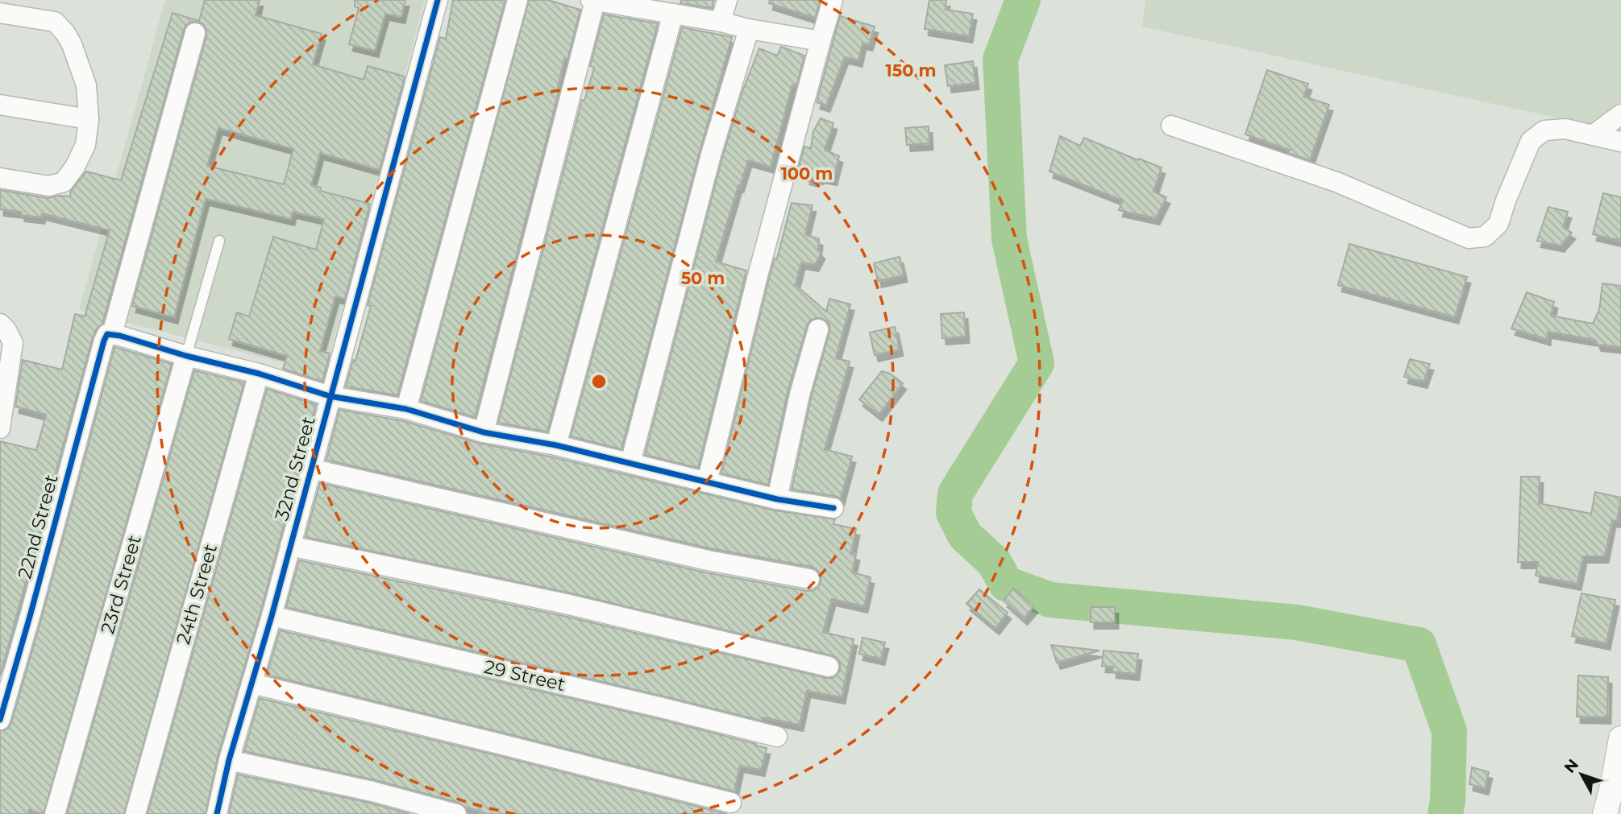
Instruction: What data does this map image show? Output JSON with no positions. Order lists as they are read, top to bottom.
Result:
{
  "streets": {
    "street": [
      "32nd Street",
      "22nd Street",
      "23rd Street",
      "24th Street",
      "29 Street"
    ]
  },
  "crossings": [
    ["32nd Street", "29 Street"]
  ],
  "north": "top left",
  "rings": ["150 m", "100 m", "50 m"]
}
